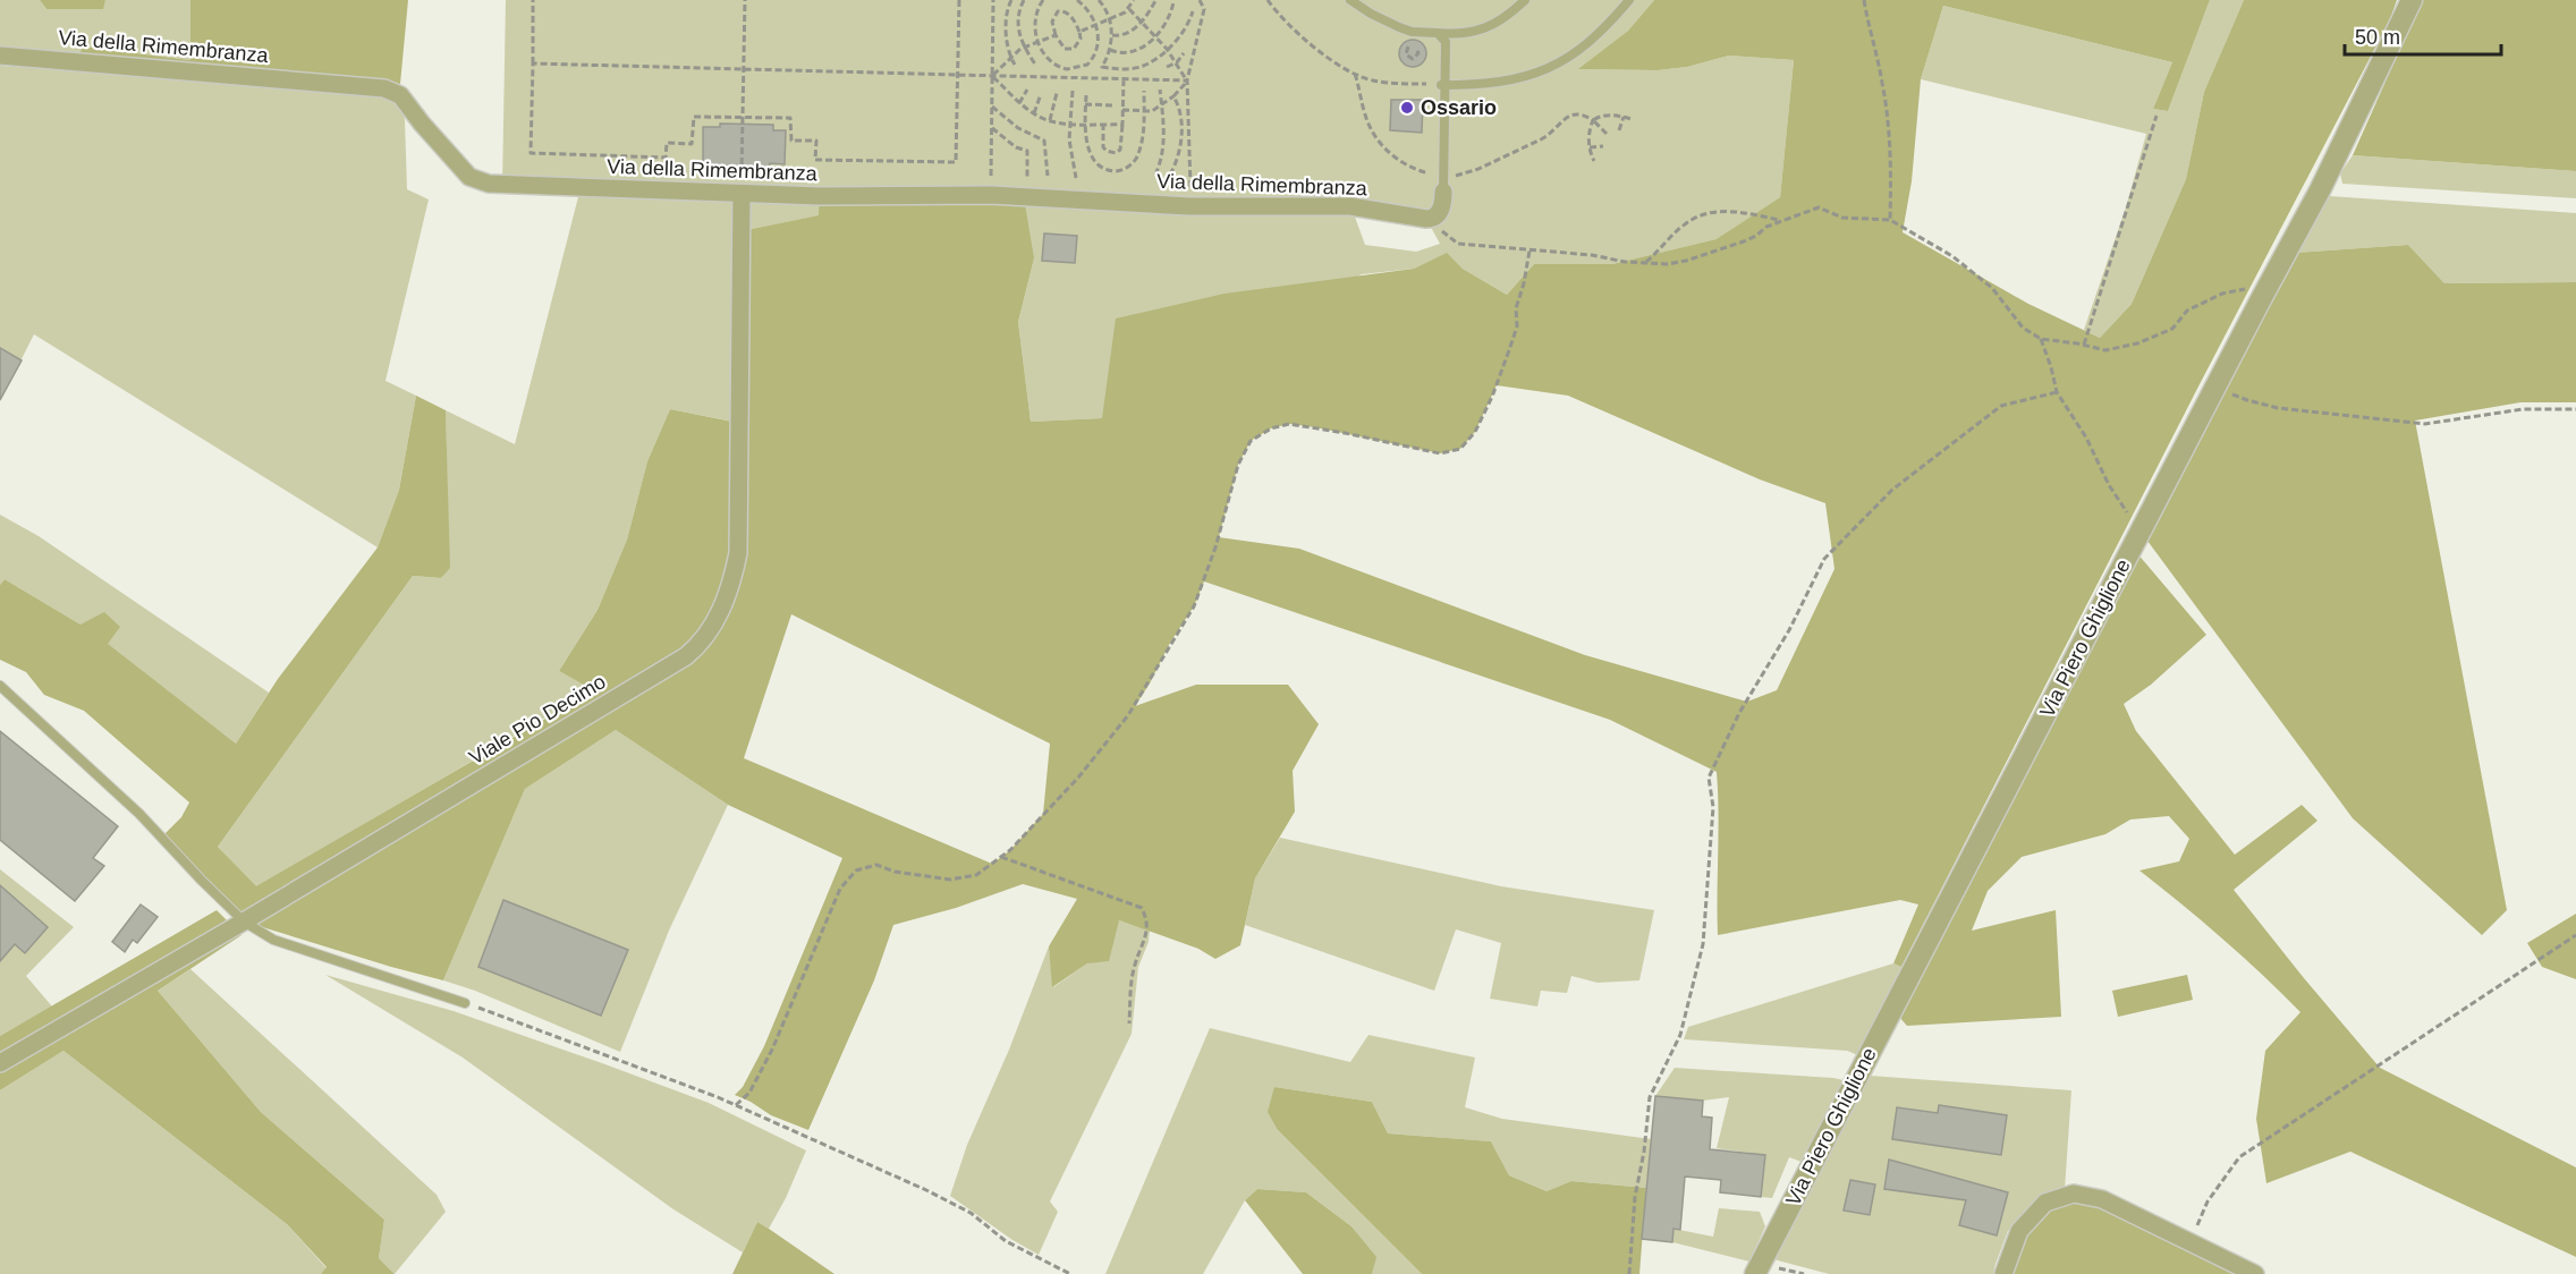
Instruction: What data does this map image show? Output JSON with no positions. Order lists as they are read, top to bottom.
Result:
{
  "streets": {
    "street": ["Via della Rimembranza", "Via Piero Ghiglione", "Viale Pio Decimo"]
  },
  "crossings": [
    ["Via della Rimembranza", "Viale Pio Decimo"]
  ],
  "places": ["Ossario"],
  "scale_bar": "50 m"
}
